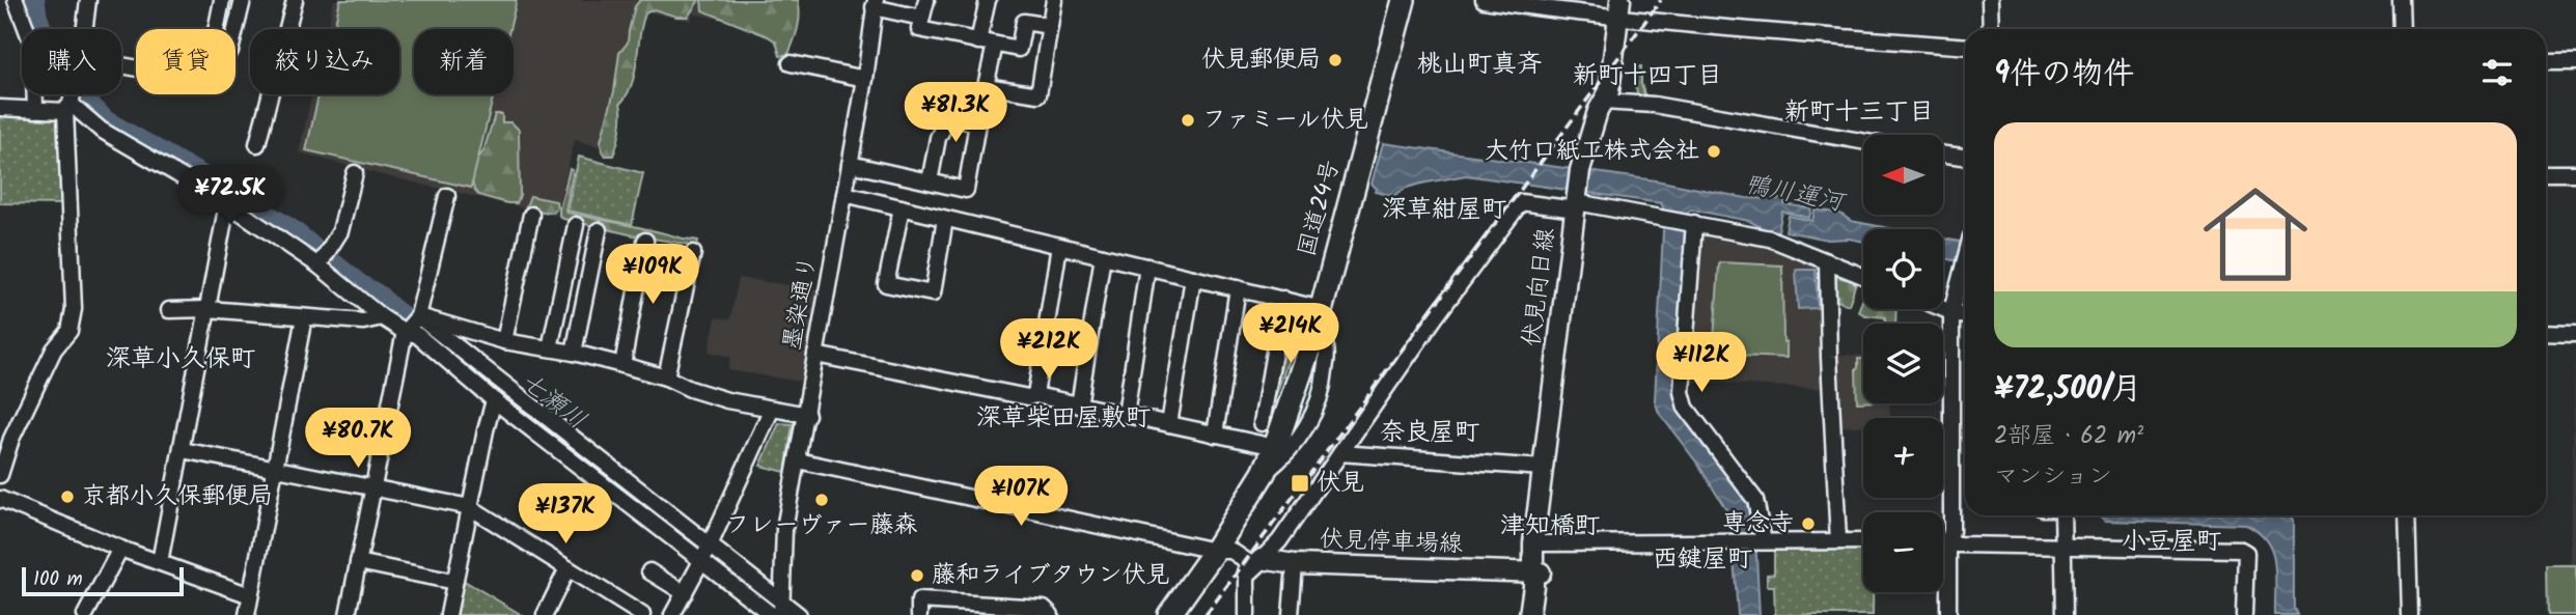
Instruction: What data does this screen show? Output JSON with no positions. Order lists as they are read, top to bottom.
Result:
{
  "streets": {
    "highway": ["国道24号"],
    "main road": ["伏見向日線", "伏見停車場線"],
    "street": ["墨染通り"]
  },
  "crossings": [
    ["伏見向日線", "伏見停車場線"]
  ],
  "districts": [
    "桃山町真斉",
    "新町十四丁目",
    "新町十三丁目",
    "深草紺屋町",
    "深草小久保町",
    "深草柴田屋敷町",
    "奈良屋町",
    "津知橋町",
    "小豆屋町",
    "西鍵屋町"
  ],
  "water": ["鴨川運河", "七瀬川"],
  "places": {
    "other": [
      "伏見郵便局",
      "ファミール伏見",
      "大竹口紙工株式会社",
      "京都小久保郵便局",
      "フレーヴァー藤森",
      "専念寺",
      "藤和ライブタウン伏見"
    ],
    "transit": ["伏見"]
  },
  "scale_bar": "100 m",
  "north": "left",
  "page": {
    "chip": [
      "購入",
      "賃貸",
      "絞り込み",
      "新着"
    ],
    "heading": "9件の物件",
    "price": [
      "¥81.3K",
      "¥72.5K",
      "¥109K",
      "¥214K",
      "¥212K",
      "¥112K",
      "¥80.7K",
      "¥107K",
      "¥137K"
    ],
    "list": [
      {
        "name": "¥72,500/月",
        "note": "2部屋 · 62 m² · マンション"
      }
    ],
    "map_buttons": ["+", "−"],
    "scale": "100 m"
  }
}
